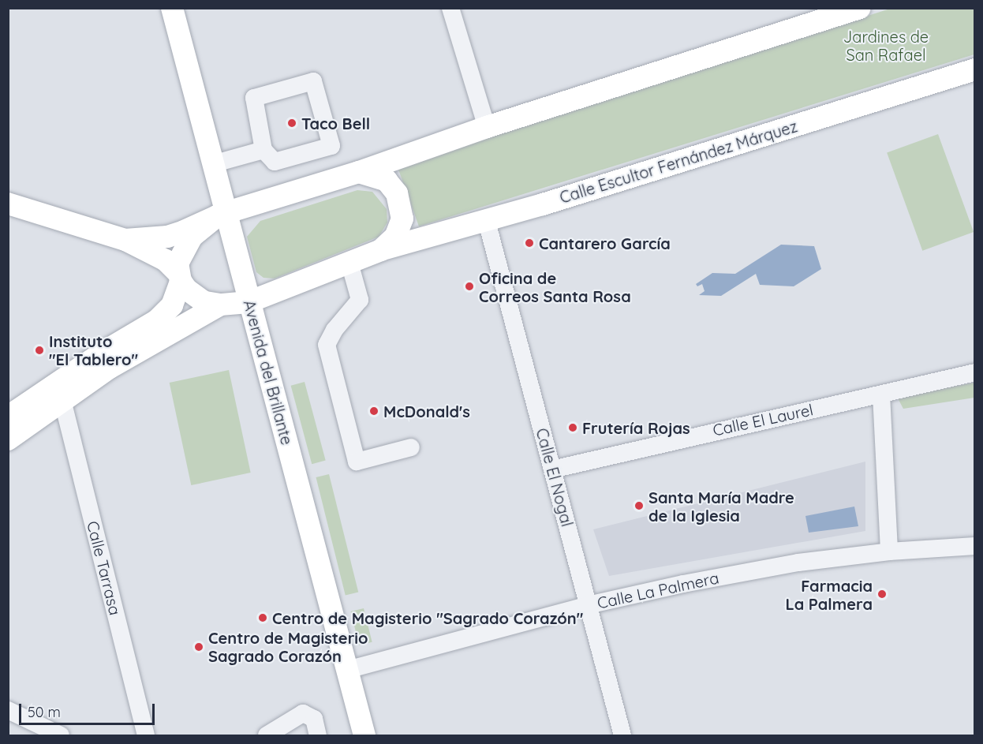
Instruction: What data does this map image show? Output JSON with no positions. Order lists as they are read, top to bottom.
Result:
{
  "streets": {
    "main road": ["Calle Escultor Fernández Márquez", "Avenida del Brillante"],
    "street": [
      "Calle El Laurel",
      "Calle El Nogal",
      "Calle Tarrasa",
      "Calle La Palmera"
    ]
  },
  "crossings": [
    ["Calle Escultor Fernández Márquez", "Avenida del Brillante"],
    ["Calle Escultor Fernández Márquez", "Calle El Nogal"],
    ["Avenida del Brillante", "Calle La Palmera"],
    ["Calle El Laurel", "Calle El Nogal"],
    ["Calle El Nogal", "Calle La Palmera"]
  ],
  "parks": ["Jardines de San Rafael"],
  "places": [
    "Taco Bell",
    "Cantarero García",
    "Oficina de Correos Santa Rosa",
    "Instituto \"El Tablero\"",
    "McDonald's",
    "Frutería Rojas",
    "Santa María Madre de la Iglesia",
    "Farmacia La Palmera",
    "Centro de Magisterio \"Sagrado Corazón\"",
    "Centro de Magisterio Sagrado Corazón"
  ],
  "scale_bar": "50 m"
}
